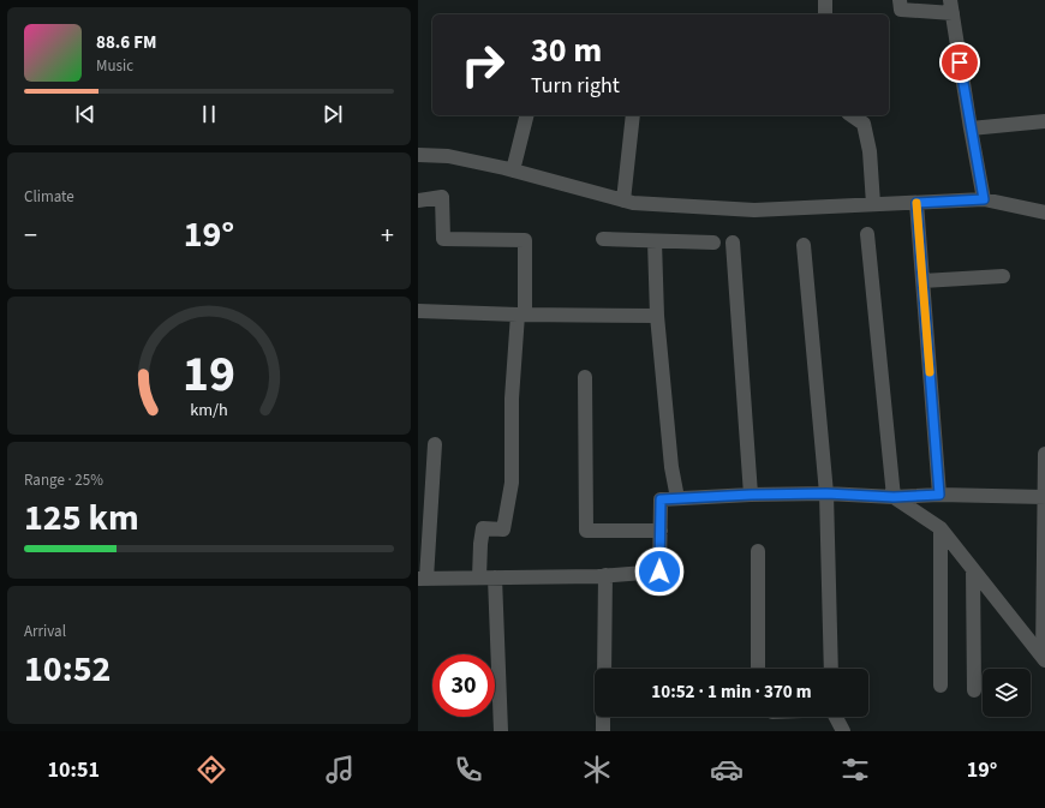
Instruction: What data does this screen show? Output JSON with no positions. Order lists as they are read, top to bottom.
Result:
{
  "page": {
    "turn": ["30 m", "Turn right"],
    "song": ["88.6 FM", "Music"],
    "tile": [
      "Climate",
      ["Range · 25%", "125 km"],
      ["Arrival", "10:52"]
    ],
    "heat": ["−", "19°", "+"],
    "limit": "30",
    "trip": "10:52 · 1 min · 370 m",
    "tabs": ["10:51", "19°"],
    "gauge": ["19", "km/h"]
  }
}
